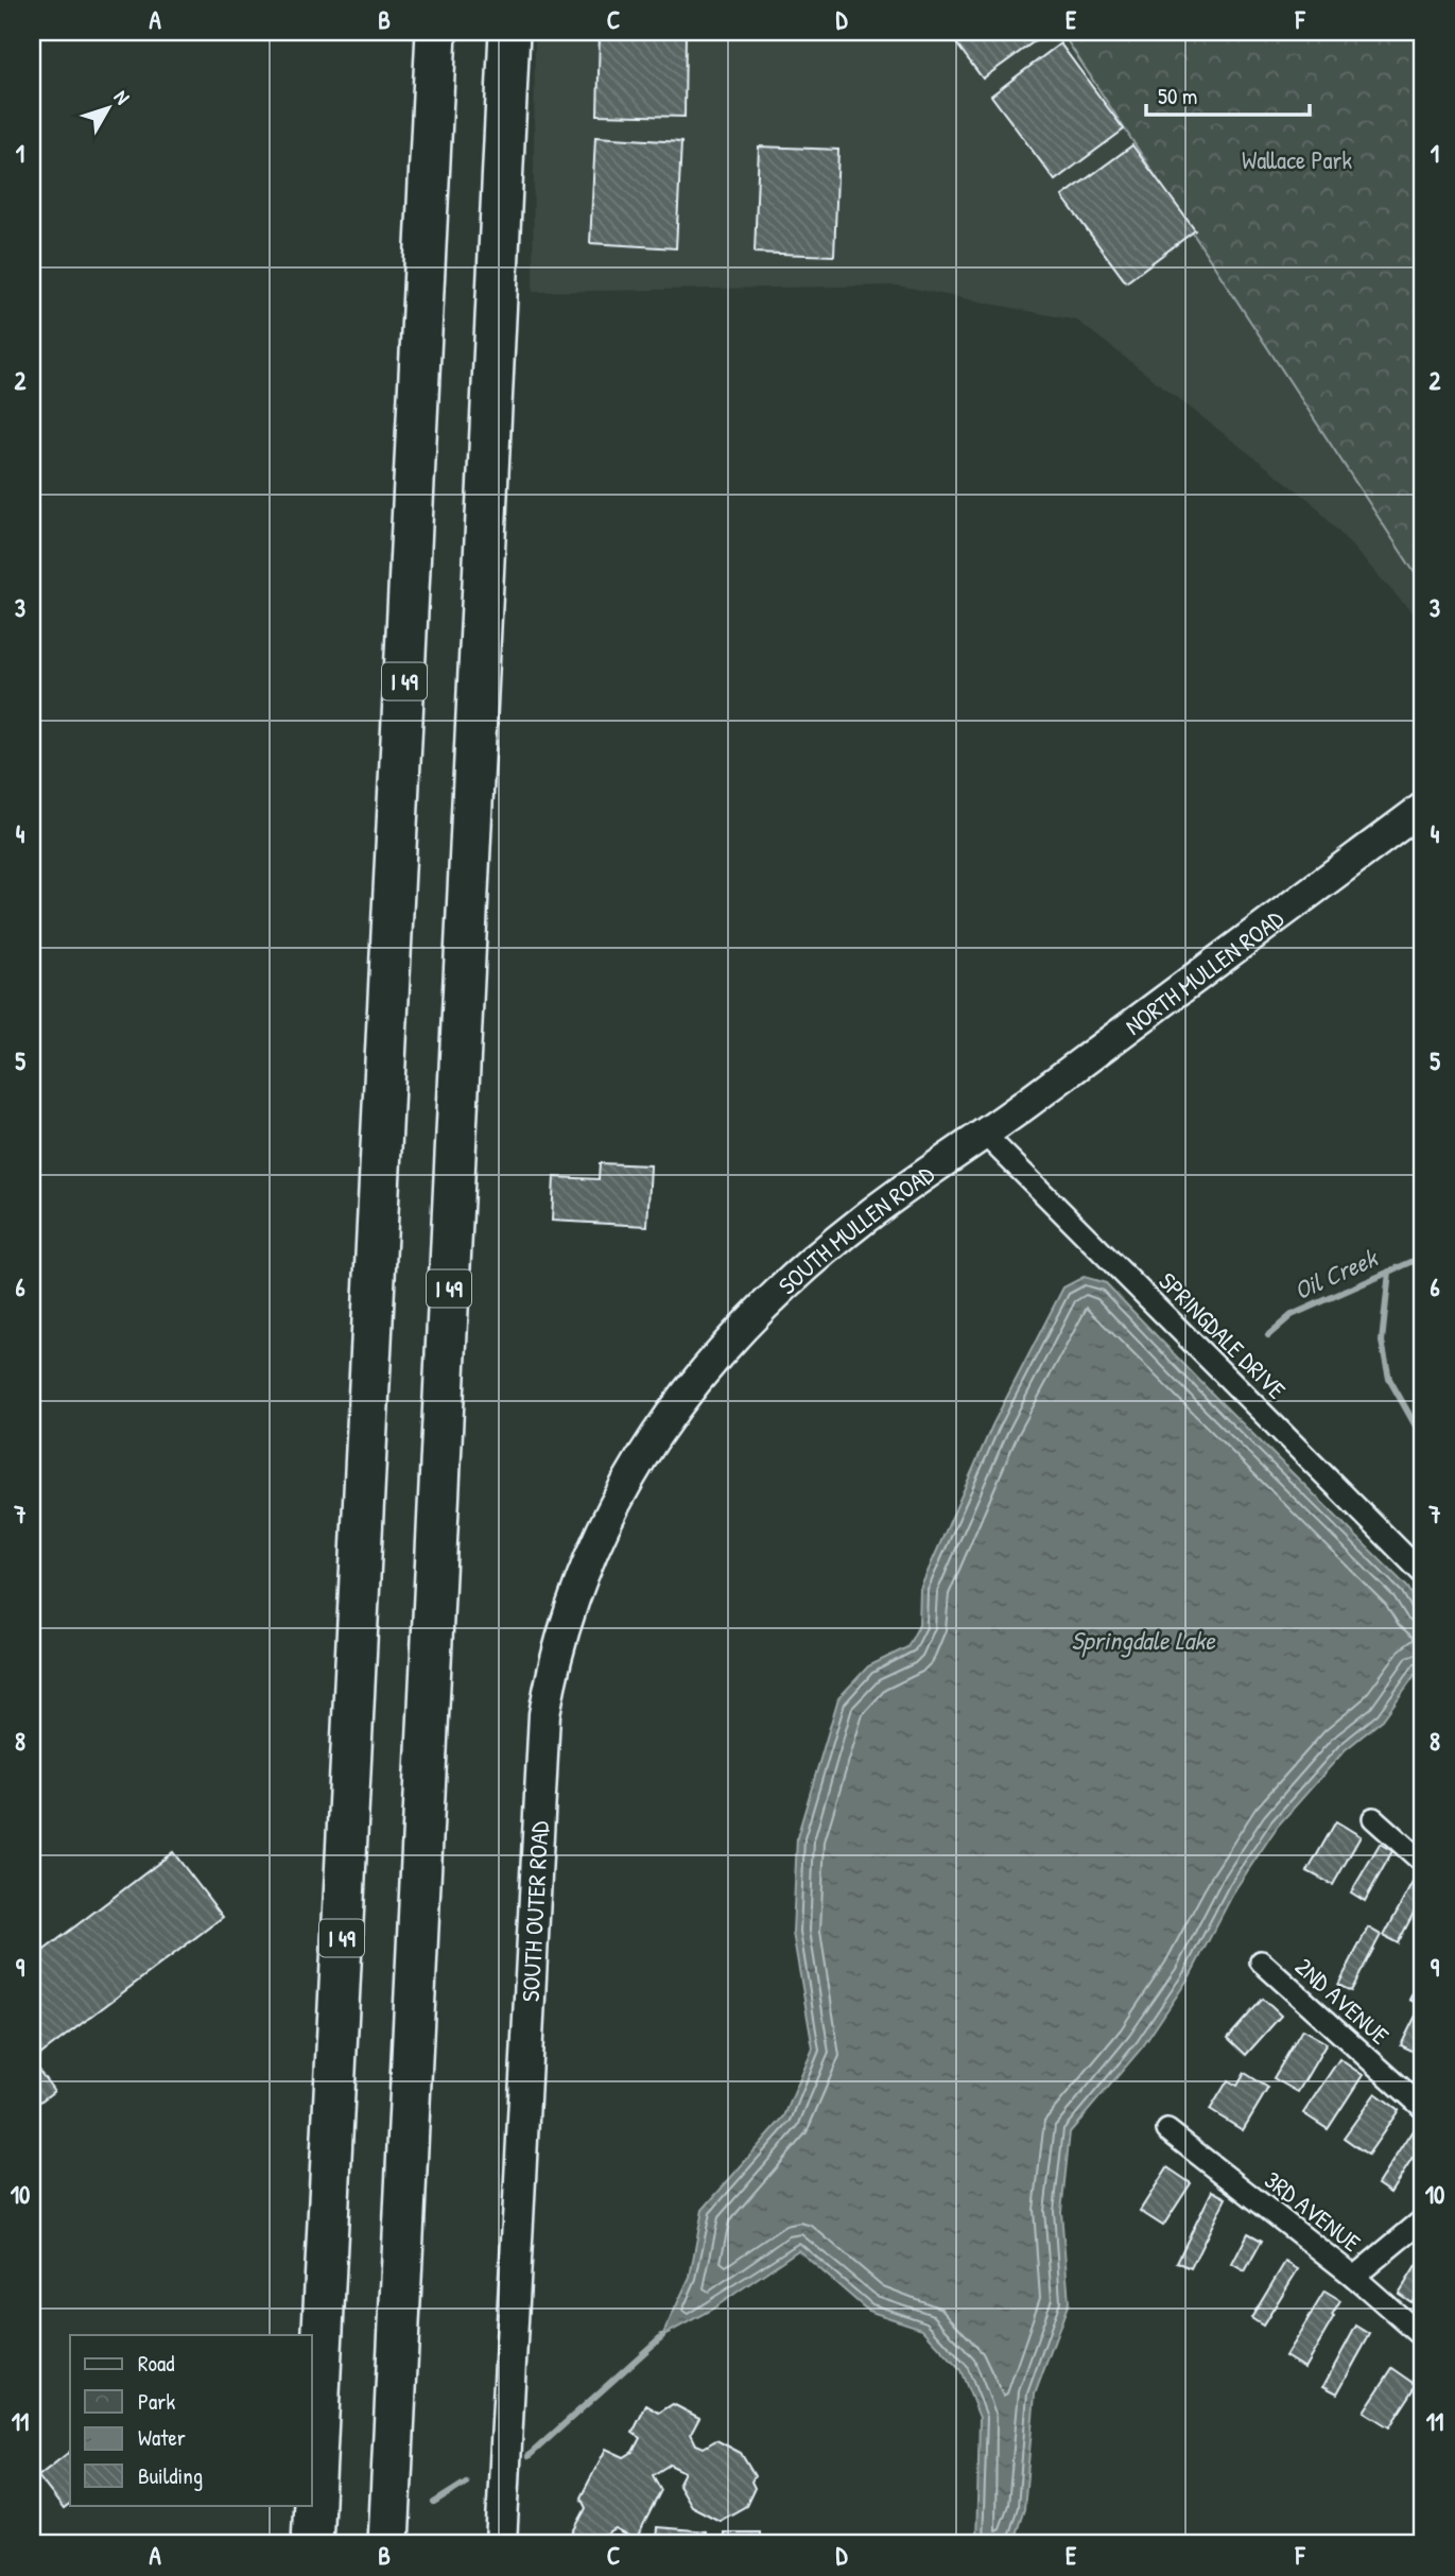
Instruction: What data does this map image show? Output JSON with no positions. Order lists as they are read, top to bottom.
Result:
{
  "streets": {
    "highway": ["I 49"],
    "street": [
      "NORTH MULLEN ROAD",
      "SOUTH MULLEN ROAD",
      "SPRINGDALE DRIVE",
      "SOUTH OUTER ROAD",
      "2ND AVENUE",
      "3RD AVENUE"
    ]
  },
  "crossings": [
    ["NORTH MULLEN ROAD", "SOUTH MULLEN ROAD"],
    ["NORTH MULLEN ROAD", "SPRINGDALE DRIVE"],
    ["SOUTH MULLEN ROAD", "SPRINGDALE DRIVE"],
    ["SOUTH MULLEN ROAD", "SOUTH OUTER ROAD"]
  ],
  "water": ["Oil Creek", "Springdale Lake"],
  "parks": ["Wallace Park"],
  "legend": [
    "Road",
    "Park",
    "Water",
    "Building"
  ],
  "scale_bar": "50 m",
  "north": "top right",
  "grid": {
    "columns": [
      "A",
      "B",
      "C",
      "D",
      "E",
      "F"
    ],
    "rows": [
      "1",
      "2",
      "3",
      "4",
      "5",
      "6",
      "7",
      "8",
      "9",
      "10",
      "11"
    ]
  }
}
